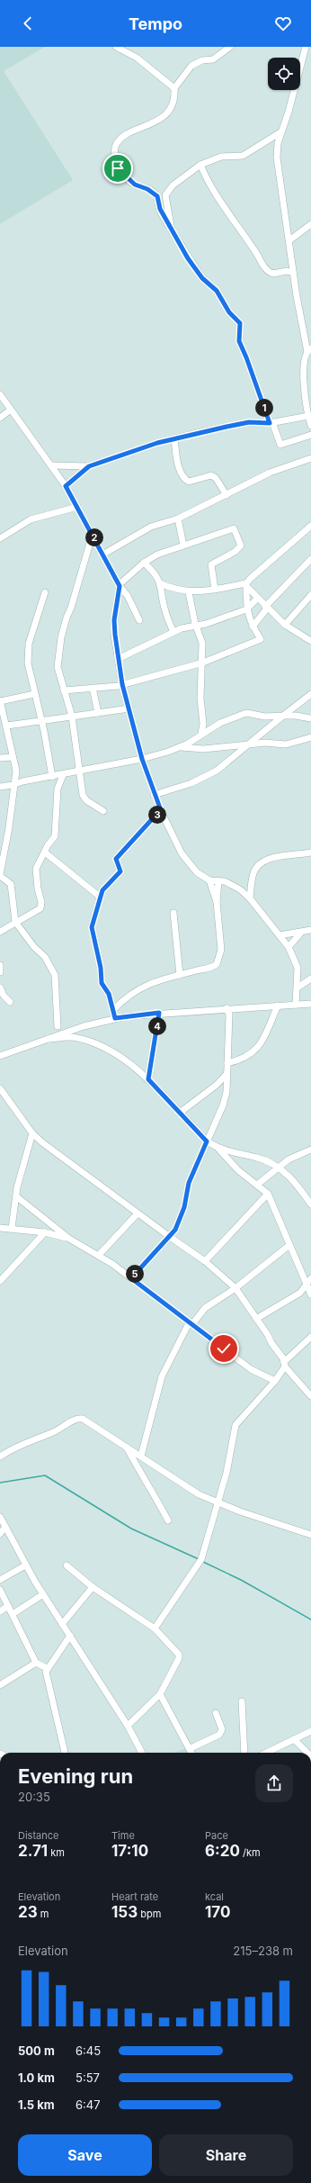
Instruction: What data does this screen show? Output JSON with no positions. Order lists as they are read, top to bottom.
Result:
{
  "page": {
    "header": "Tempo",
    "pins": [
      "1",
      "2",
      "3",
      "4",
      "5"
    ],
    "heading": ["Evening run", "20:35"],
    "stats": [
      ["Distance", "2.71 km"],
      ["Time", "17:10"],
      ["Pace", "6:20 /km"],
      ["Elevation", "23 m"],
      ["Heart rate", "153 bpm"],
      ["kcal", "170"]
    ],
    "chart": ["Elevation", "215–238 m"],
    "list": [
      {
        "name": "500 m",
        "note": "6:45"
      },
      {
        "name": "1.0 km",
        "note": "5:57"
      },
      {
        "name": "1.5 km",
        "note": "6:47"
      }
    ],
    "buttons": ["Save", "Share"]
  }
}
